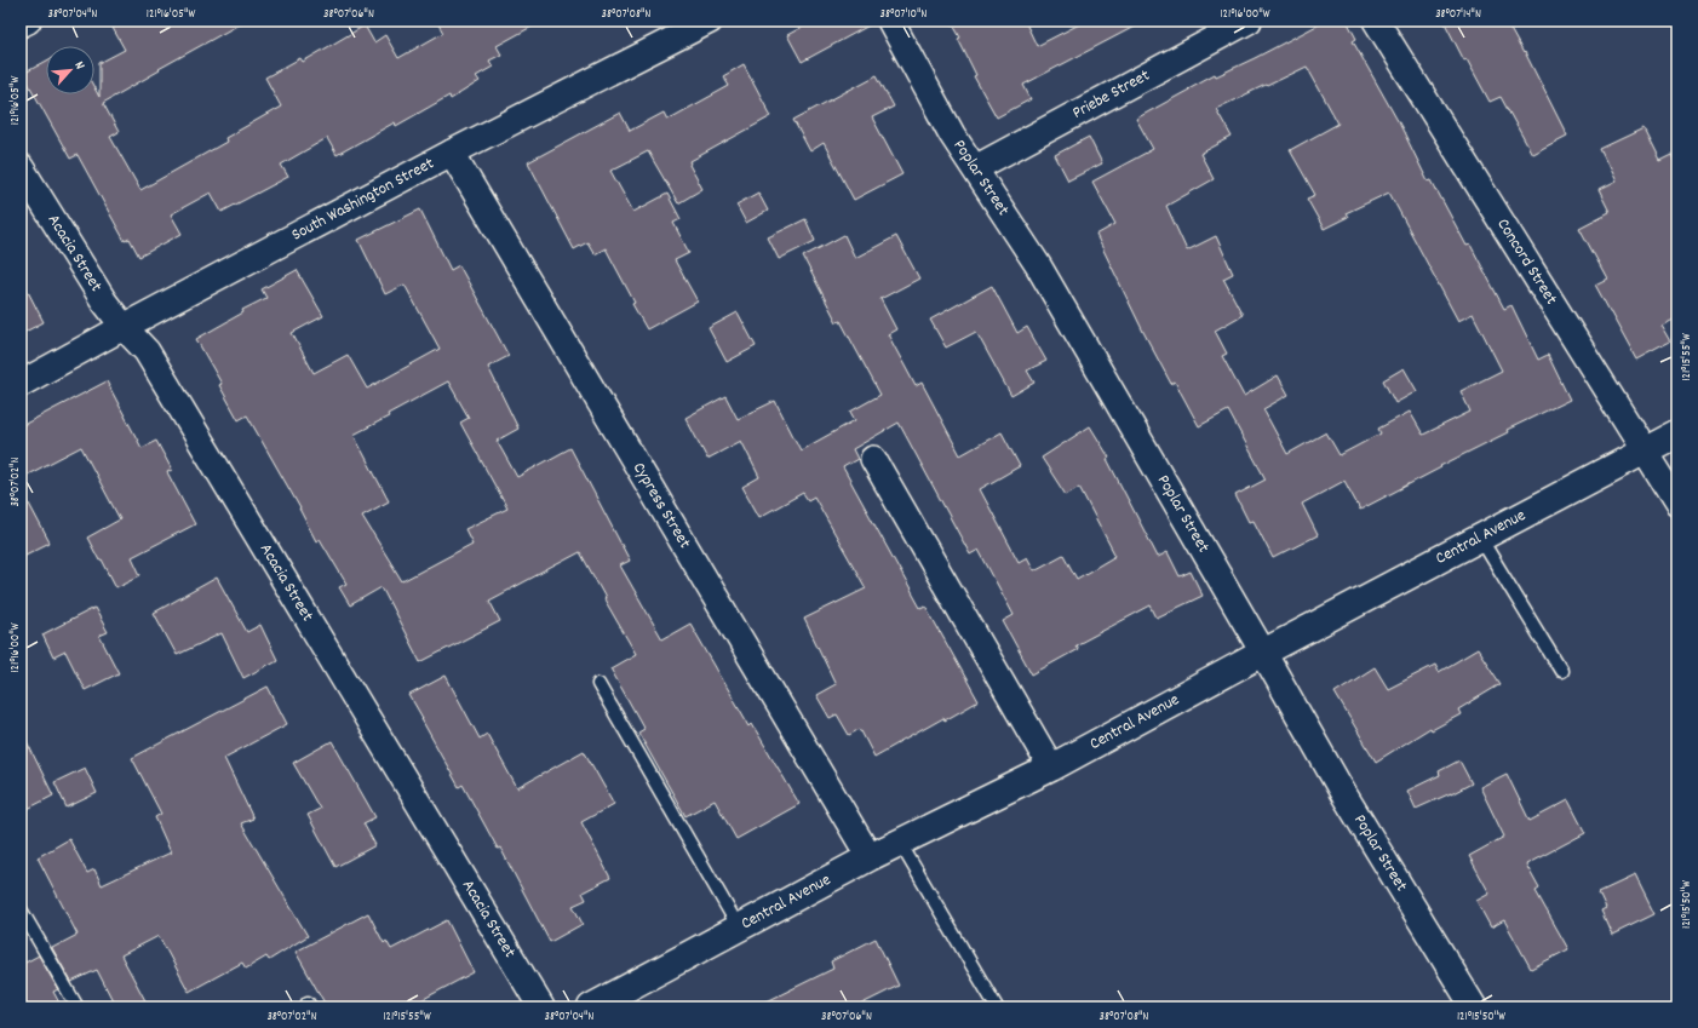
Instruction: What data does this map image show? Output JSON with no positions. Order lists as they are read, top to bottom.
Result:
{
  "streets": {
    "street": [
      "Priebe Street",
      "Poplar Street",
      "South Washington Street",
      "Acacia Street",
      "Concord Street",
      "Cypress Street",
      "Central Avenue"
    ]
  },
  "crossings": [
    ["Priebe Street", "Poplar Street"],
    ["Poplar Street", "Central Avenue"],
    ["South Washington Street", "Acacia Street"],
    ["South Washington Street", "Cypress Street"],
    ["Concord Street", "Central Avenue"],
    ["Cypress Street", "Central Avenue"]
  ],
  "north": "top right",
  "coordinates": [
    "38°07'04\"N",
    "121°16'05\"W",
    "38°07'06\"N",
    "38°07'08\"N",
    "38°07'10\"N",
    "121°16'00\"W",
    "38°07'14\"N",
    "121°15'55\"W",
    "38°07'02\"N",
    "121°15'50\"W"
  ]
}
